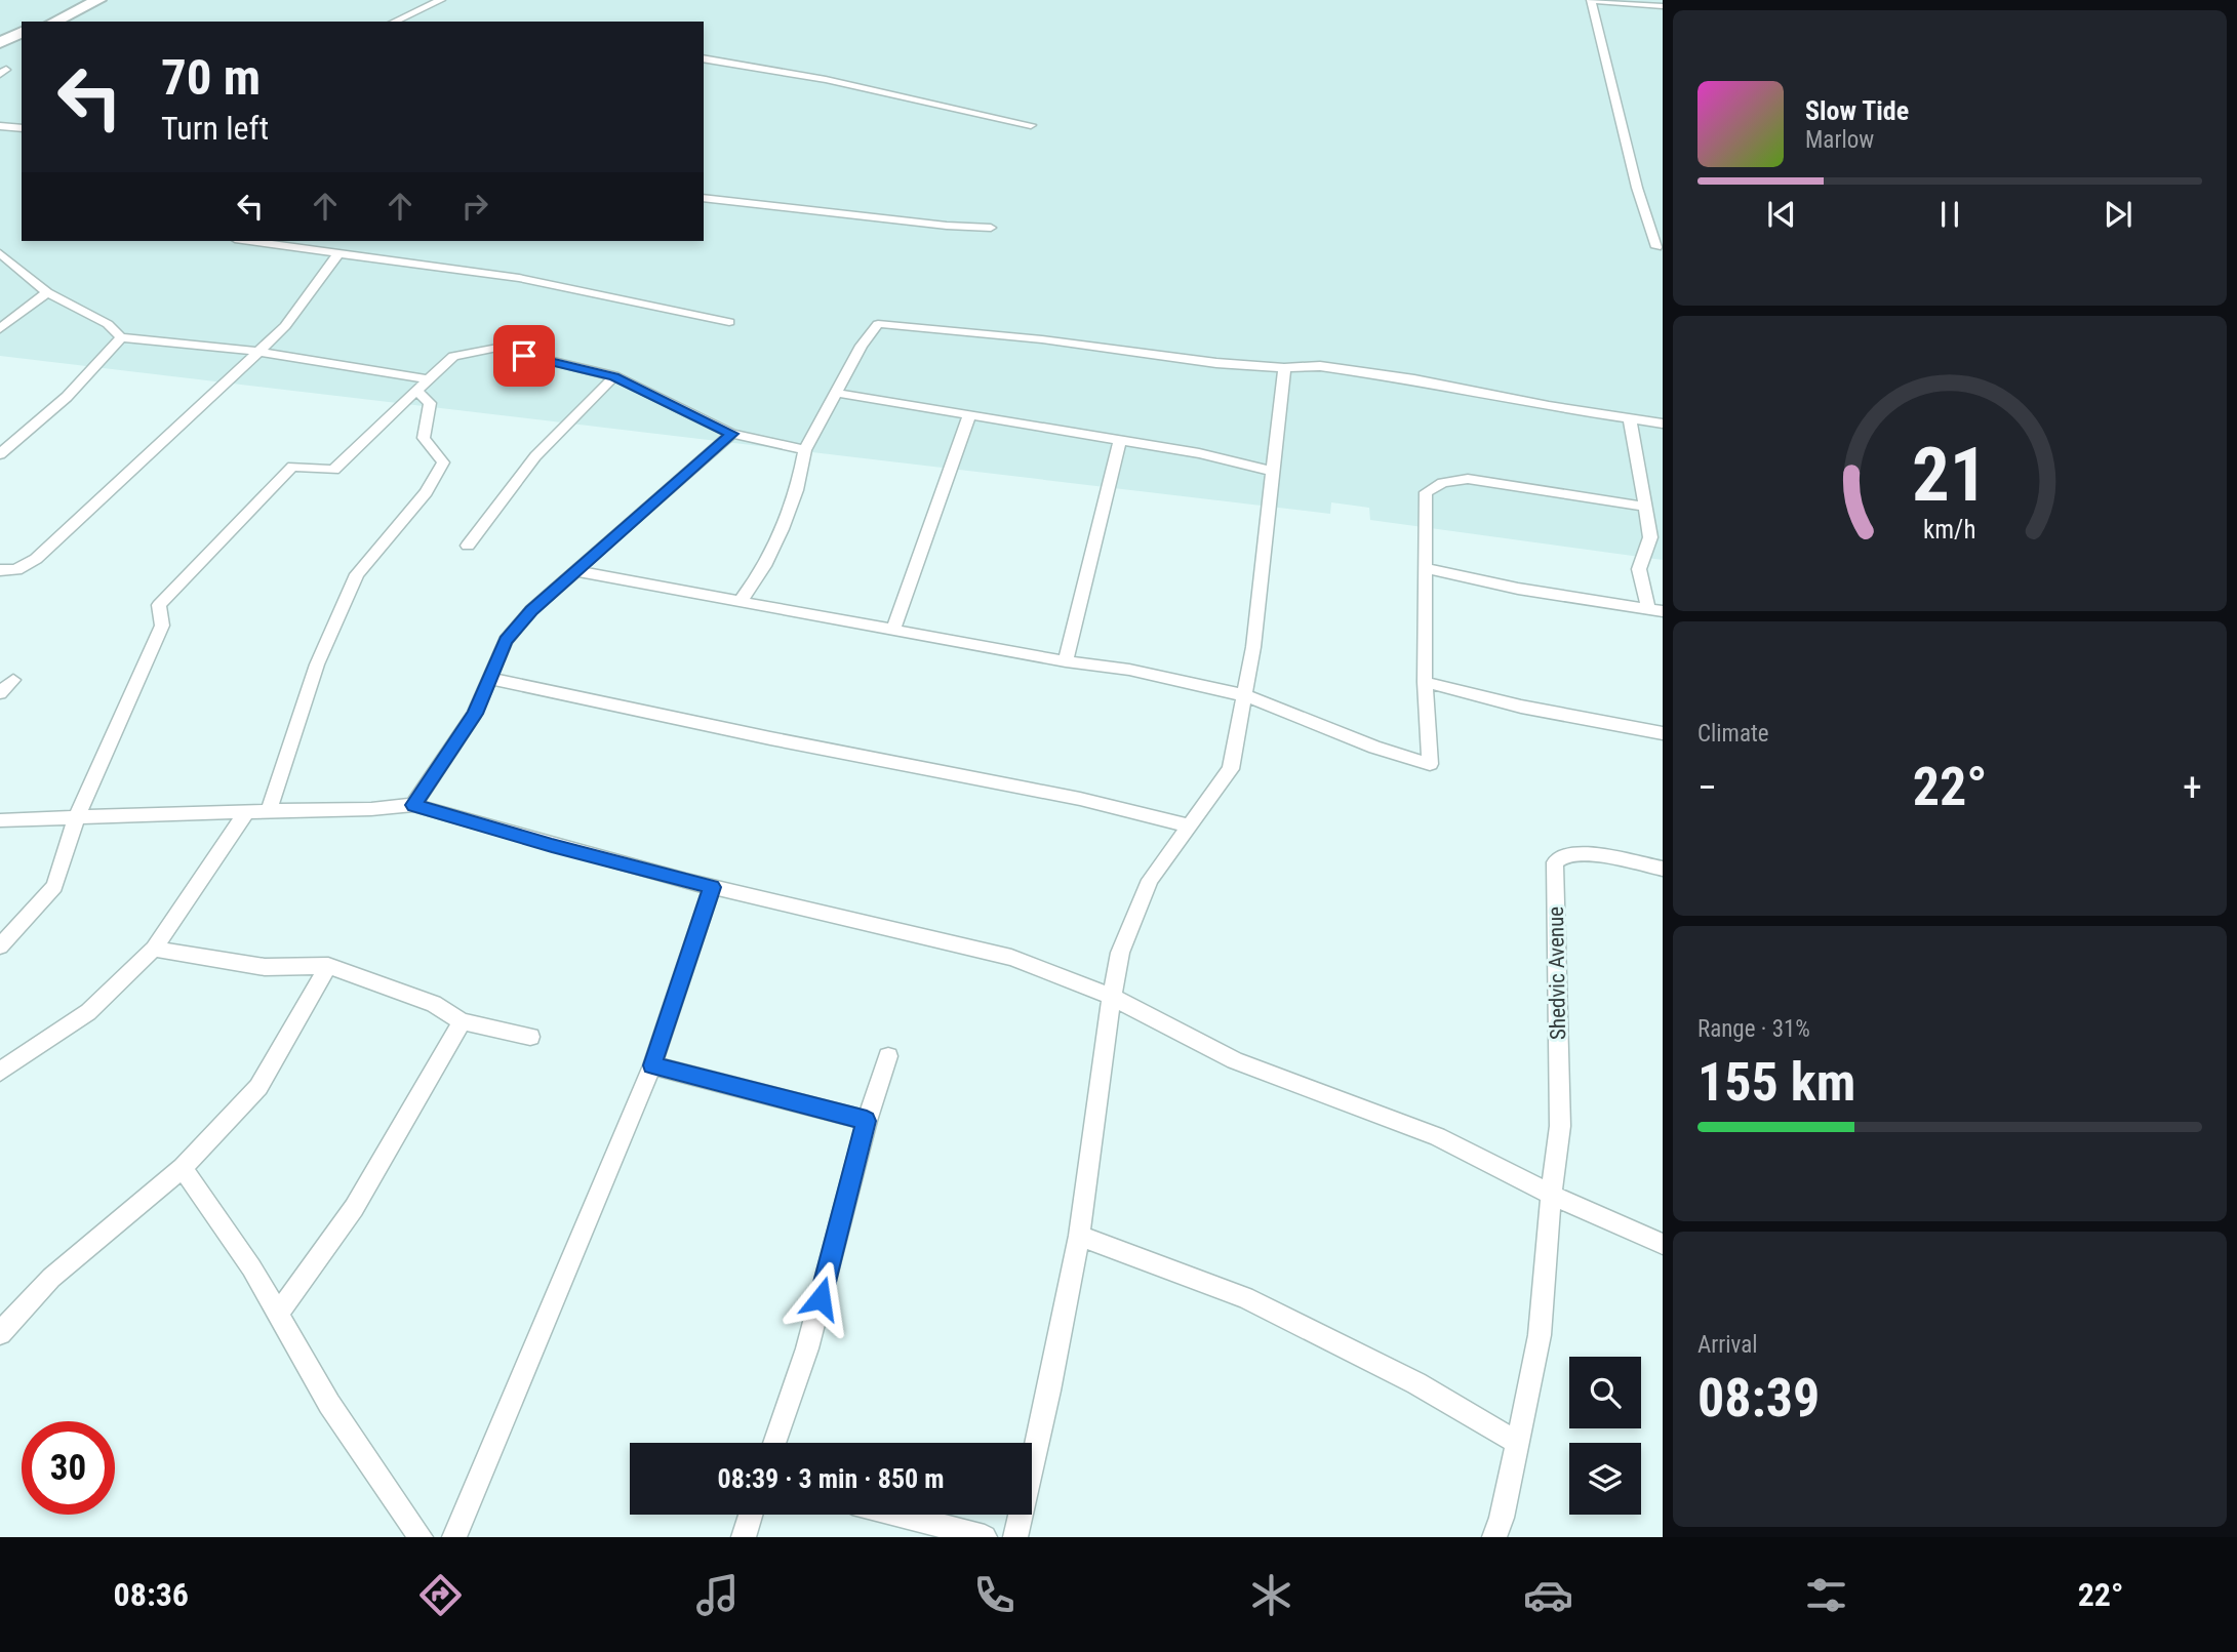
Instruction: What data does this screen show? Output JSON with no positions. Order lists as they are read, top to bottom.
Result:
{
  "streets": {
    "street": ["Shedvic Avenue"]
  },
  "page": {
    "turn": ["70 m", "Turn left"],
    "song": ["Slow Tide", "Marlow"],
    "tile": [
      "Climate",
      ["Range · 31%", "155 km"],
      ["Arrival", "08:39"]
    ],
    "heat": ["−", "22°", "+"],
    "limit": "30",
    "trip": "08:39 · 3 min · 850 m",
    "tabs": ["08:36", "22°"],
    "gauge": ["21", "km/h"]
  }
}
